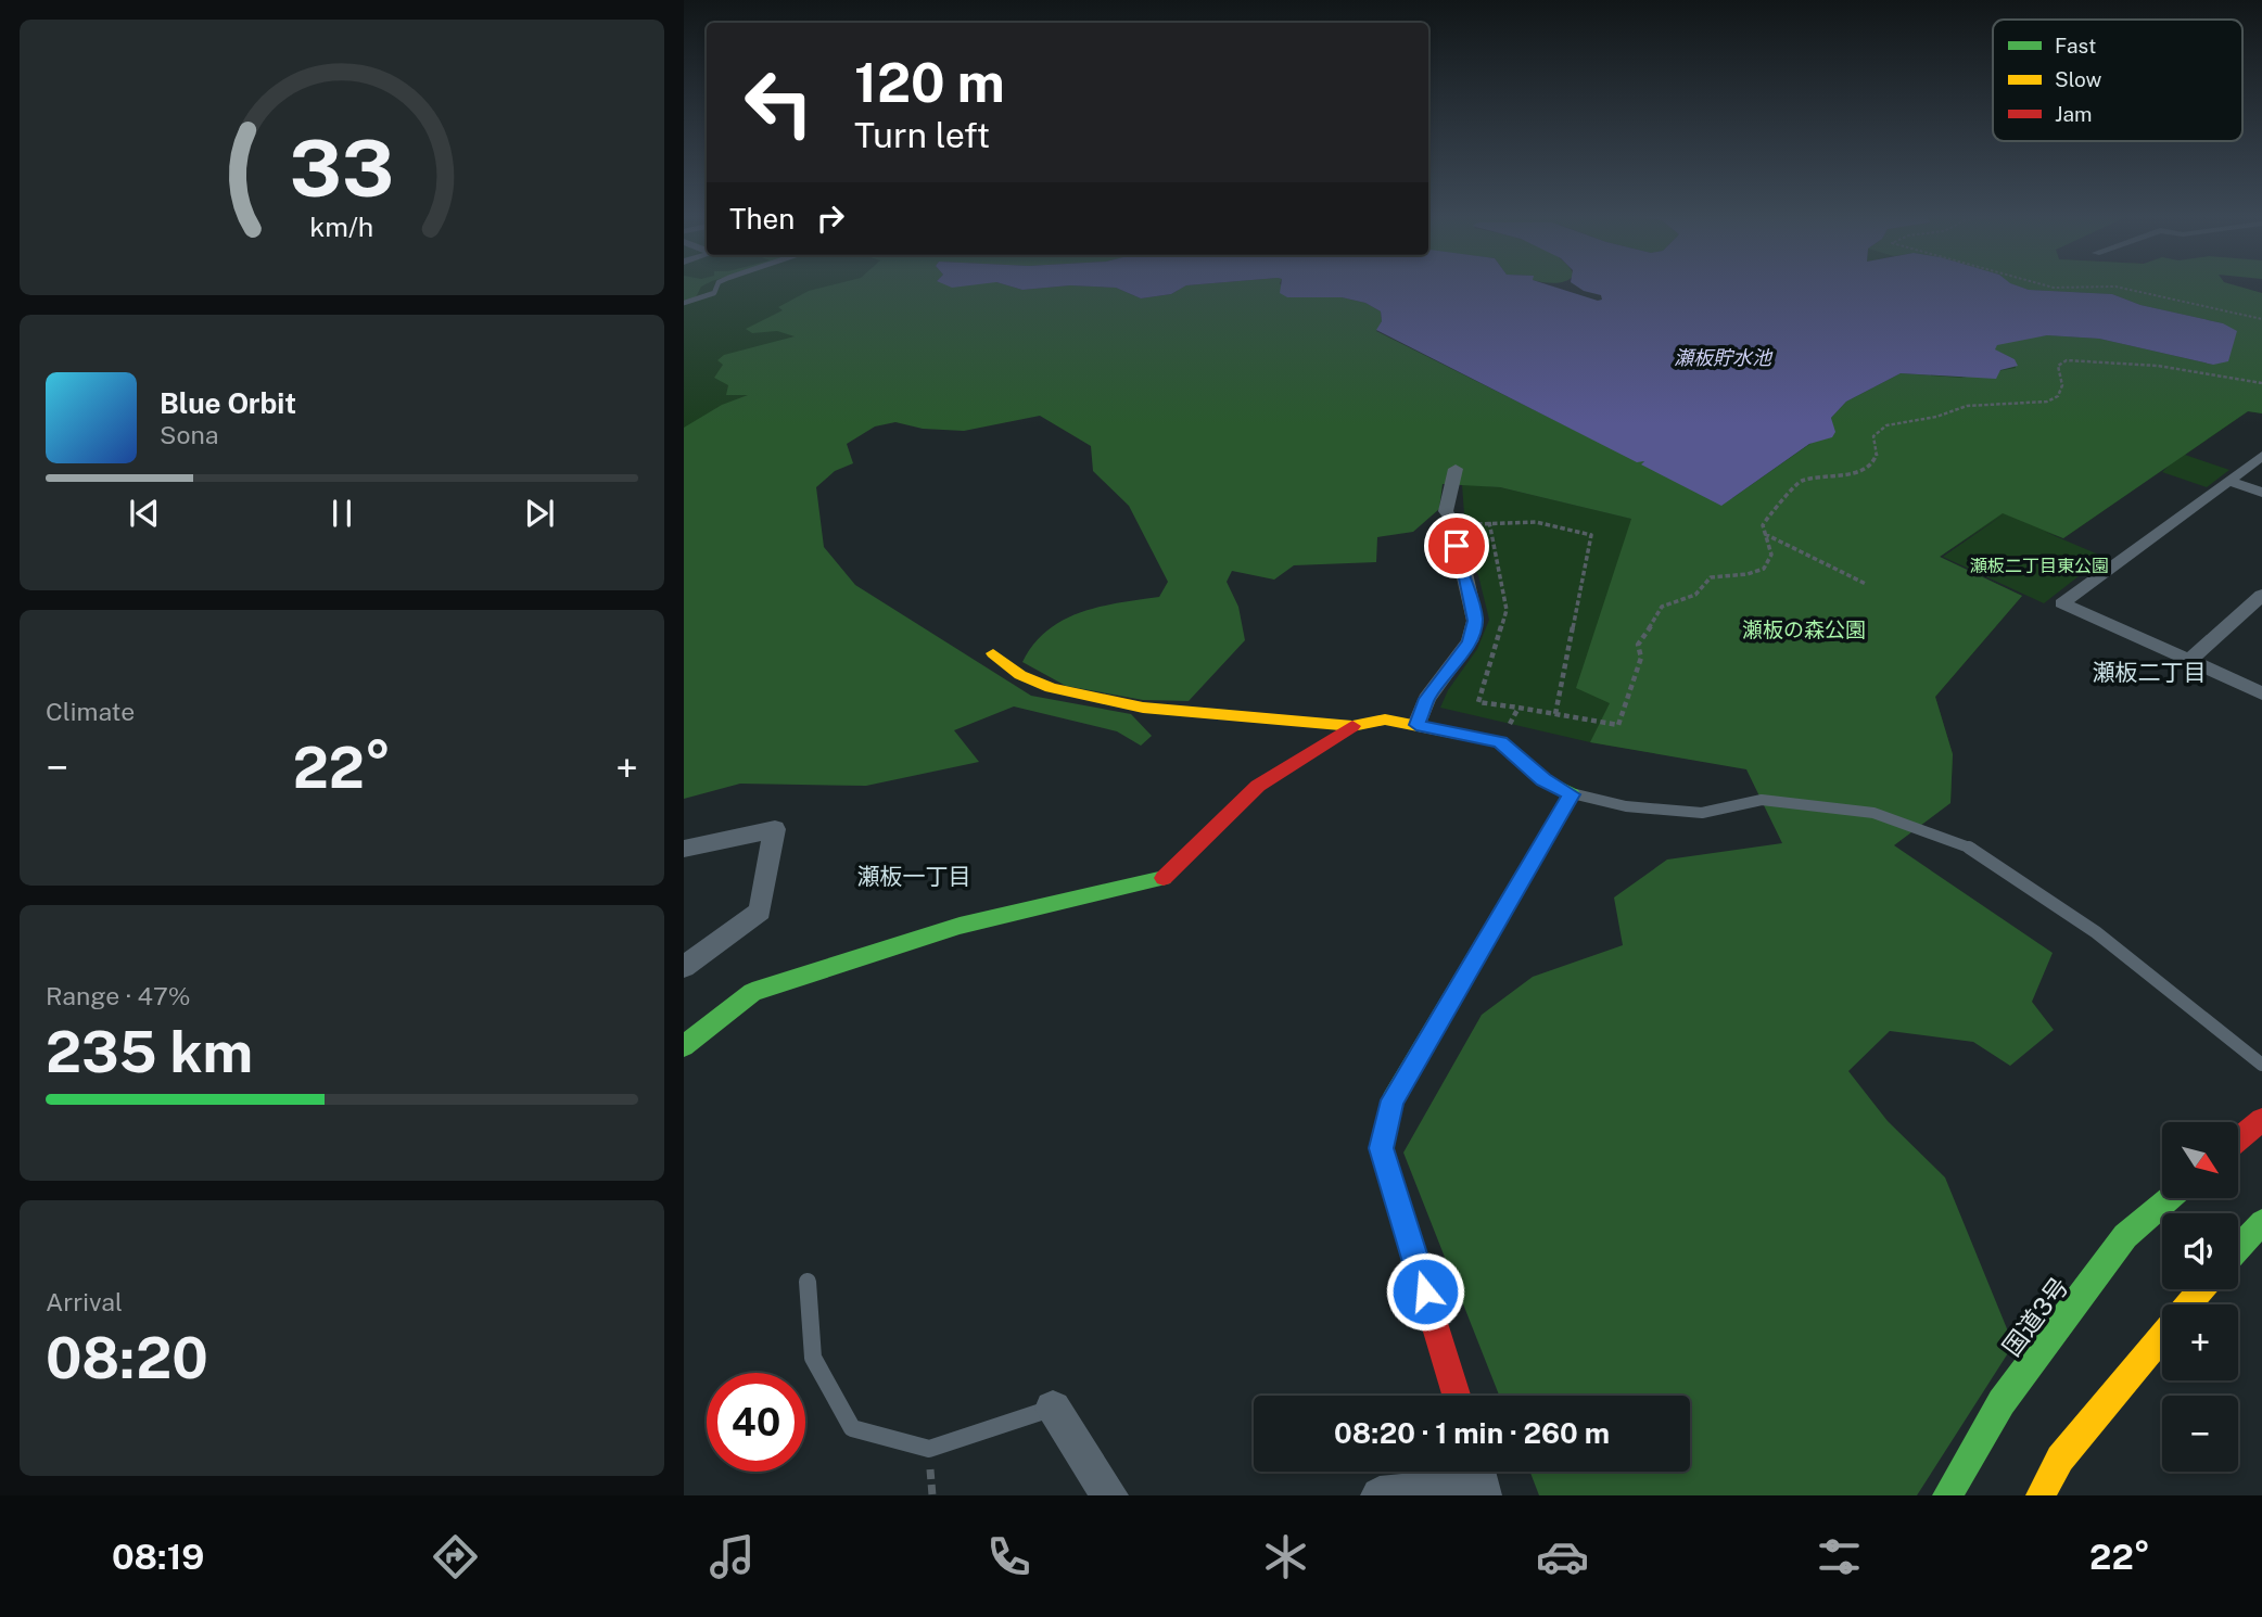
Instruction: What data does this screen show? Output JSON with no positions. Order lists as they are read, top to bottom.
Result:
{
  "streets": {
    "main road": ["国道3号"]
  },
  "districts": ["瀬板二丁目", "瀬板一丁目"],
  "water": ["瀬板貯水池"],
  "parks": ["瀬板二丁目東公園", "瀬板の森公園"],
  "legend": ["Fast", "Slow", "Jam"],
  "north": "bottom right",
  "page": {
    "turn": ["120 m", "Turn left"],
    "then": "Then",
    "song": ["Blue Orbit", "Sona"],
    "tile": [
      "Climate",
      ["Range · 47%", "235 km"],
      ["Arrival", "08:20"]
    ],
    "heat": ["−", "22°", "+"],
    "map_buttons": ["+", "−"],
    "limit": "40",
    "trip": "08:20 · 1 min · 260 m",
    "tabs": ["08:19", "22°"],
    "gauge": ["33", "km/h"]
  }
}
